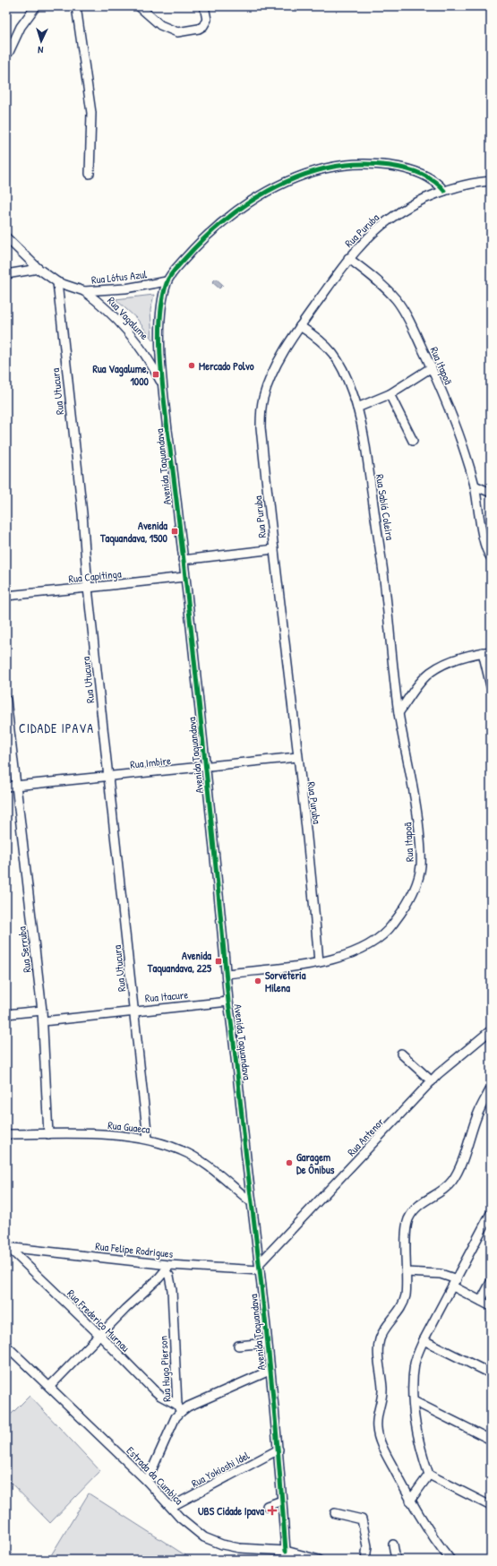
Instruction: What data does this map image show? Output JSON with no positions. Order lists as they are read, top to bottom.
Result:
{
  "streets": {
    "street": [
      "Rua Puruba",
      "Rua Lótus Azul",
      "Rua Vagalume",
      "Rua Itapoã",
      "Rua Utucura",
      "Avenida Taquandava",
      "Rua Sabiá Coleira",
      "Rua Capitinga",
      "Rua Imbire",
      "Rua Serruba",
      "Rua Itacure",
      "Rua Guaeca",
      "Rua Antenor",
      "Rua Felipe Rodrigues",
      "Rua Frederico Murnau",
      "Rua Hugo Pierson",
      "Rua Yokioshi Idel",
      "Estrada da Cumbica"
    ]
  },
  "crossings": [
    ["Rua Puruba", "Rua Itapoã"],
    ["Rua Puruba", "Rua Sabiá Coleira"],
    ["Rua Puruba", "Rua Imbire"],
    ["Rua Lótus Azul", "Rua Vagalume"],
    ["Rua Lótus Azul", "Rua Utucura"],
    ["Rua Lótus Azul", "Avenida Taquandava"],
    ["Rua Vagalume", "Avenida Taquandava"],
    ["Rua Itapoã", "Avenida Taquandava"],
    ["Rua Itapoã", "Rua Sabiá Coleira"],
    ["Rua Utucura", "Rua Capitinga"],
    ["Rua Utucura", "Rua Imbire"],
    ["Rua Utucura", "Rua Itacure"],
    ["Rua Utucura", "Rua Guaeca"],
    ["Avenida Taquandava", "Rua Capitinga"],
    ["Avenida Taquandava", "Rua Imbire"],
    ["Avenida Taquandava", "Rua Itacure"],
    ["Avenida Taquandava", "Rua Guaeca"],
    ["Avenida Taquandava", "Rua Antenor"],
    ["Avenida Taquandava", "Rua Felipe Rodrigues"],
    ["Avenida Taquandava", "Rua Yokioshi Idel"],
    ["Avenida Taquandava", "Estrada da Cumbica"],
    ["Rua Imbire", "Rua Serruba"],
    ["Rua Serruba", "Rua Itacure"],
    ["Rua Serruba", "Rua Guaeca"],
    ["Rua Antenor", "Rua Felipe Rodrigues"],
    ["Rua Felipe Rodrigues", "Rua Frederico Murnau"],
    ["Rua Felipe Rodrigues", "Rua Hugo Pierson"],
    ["Rua Frederico Murnau", "Rua Hugo Pierson"],
    ["Rua Hugo Pierson", "Estrada da Cumbica"],
    ["Rua Yokioshi Idel", "Estrada da Cumbica"]
  ],
  "districts": ["CIDADE IPAVA"],
  "places": {
    "other": ["Mercado Polvo", "Sorveteria Milena", "Garagem De Ônibus"],
    "transit": ["Rua Vagalume, 1000", "Avenida Taquandava, 1500", "Avenida Taquandava, 225"],
    "health": ["UBS Cidade Ipava"]
  },
  "north": "bottom"
}
